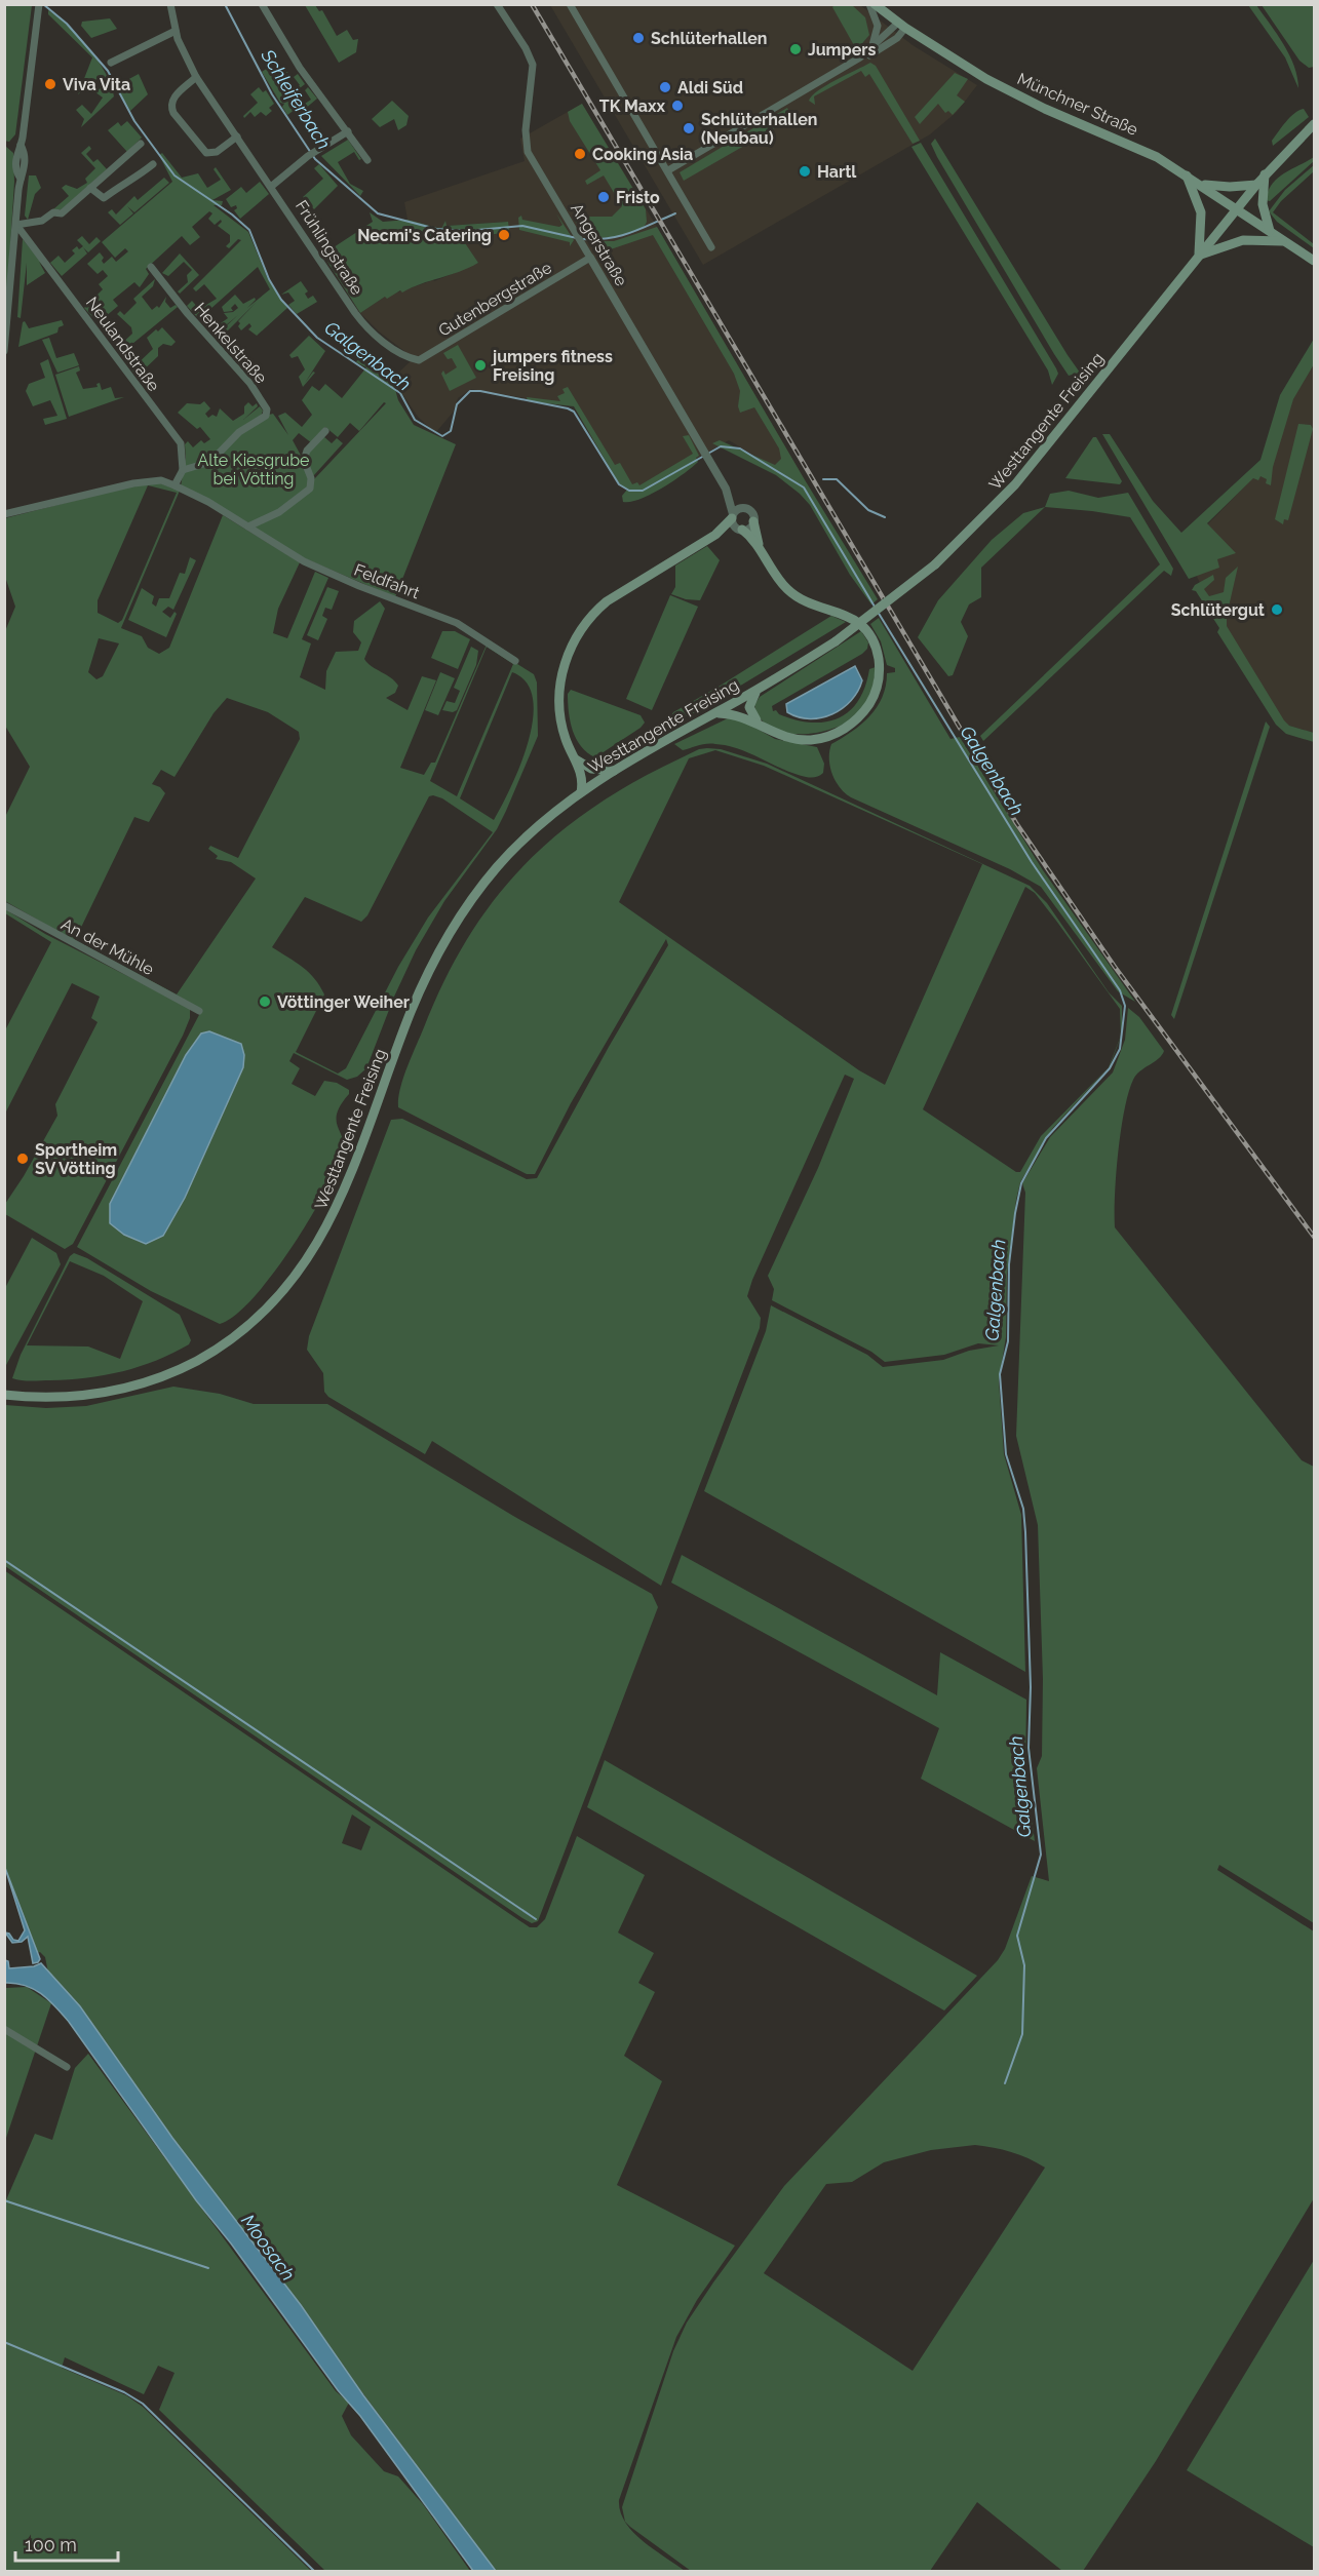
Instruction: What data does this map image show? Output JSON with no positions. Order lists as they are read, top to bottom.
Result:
{
  "streets": {
    "main road": ["Münchner Straße", "Westtangente Freising"],
    "street": [
      "Angerstraße",
      "Frühlingstraße",
      "Gutenbergstraße",
      "Henkelstraße",
      "Neulandstraße",
      "Feldfahrt",
      "An der Mühle"
    ]
  },
  "crossings": [
    ["Münchner Straße", "Westtangente Freising"],
    ["Angerstraße", "Gutenbergstraße"],
    ["Frühlingstraße", "Gutenbergstraße"],
    ["Henkelstraße", "Neulandstraße"]
  ],
  "water": ["Schleiferbach", "Galgenbach", "Moosach"],
  "parks": ["Alte Kiesgrube bei Vötting"],
  "places": [
    "Schlüterhallen",
    "Jumpers",
    "Viva Vita",
    "Aldi Süd",
    "TK Maxx",
    "Schlüterhallen (Neubau)",
    "Cooking Asia",
    "Hartl",
    "Fristo",
    "Necmi's Catering",
    "jumpers fitness Freising",
    "Schlütergut",
    "Vöttinger Weiher",
    "Sportheim SV Vötting"
  ],
  "scale_bar": "100 m"
}
